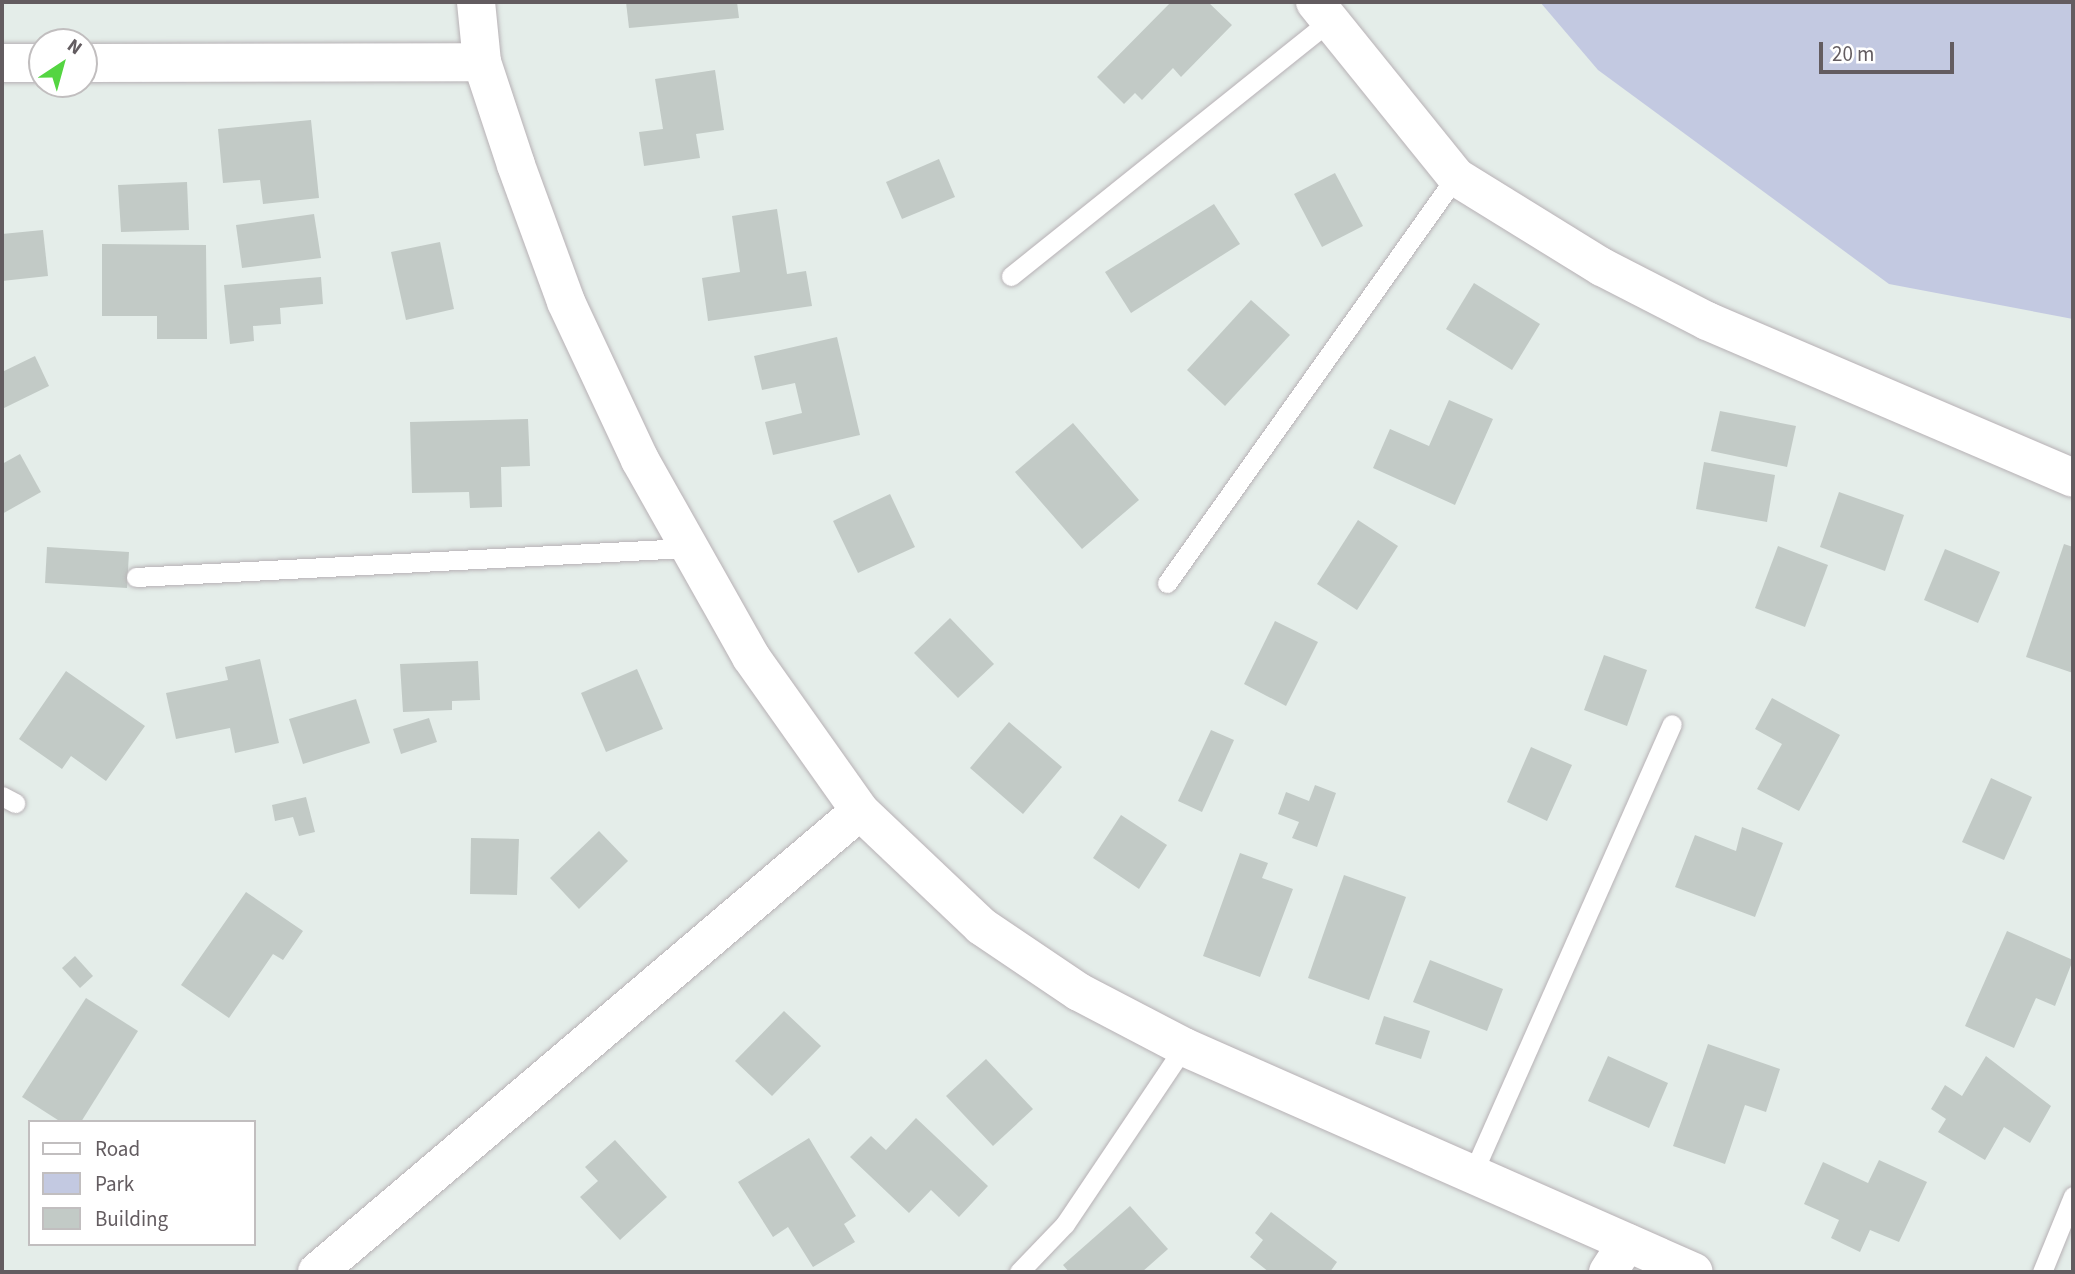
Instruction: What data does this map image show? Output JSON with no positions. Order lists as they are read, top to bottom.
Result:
{
  "legend": ["Road", "Park", "Building"],
  "scale_bar": "20 m",
  "north": "top right"
}
